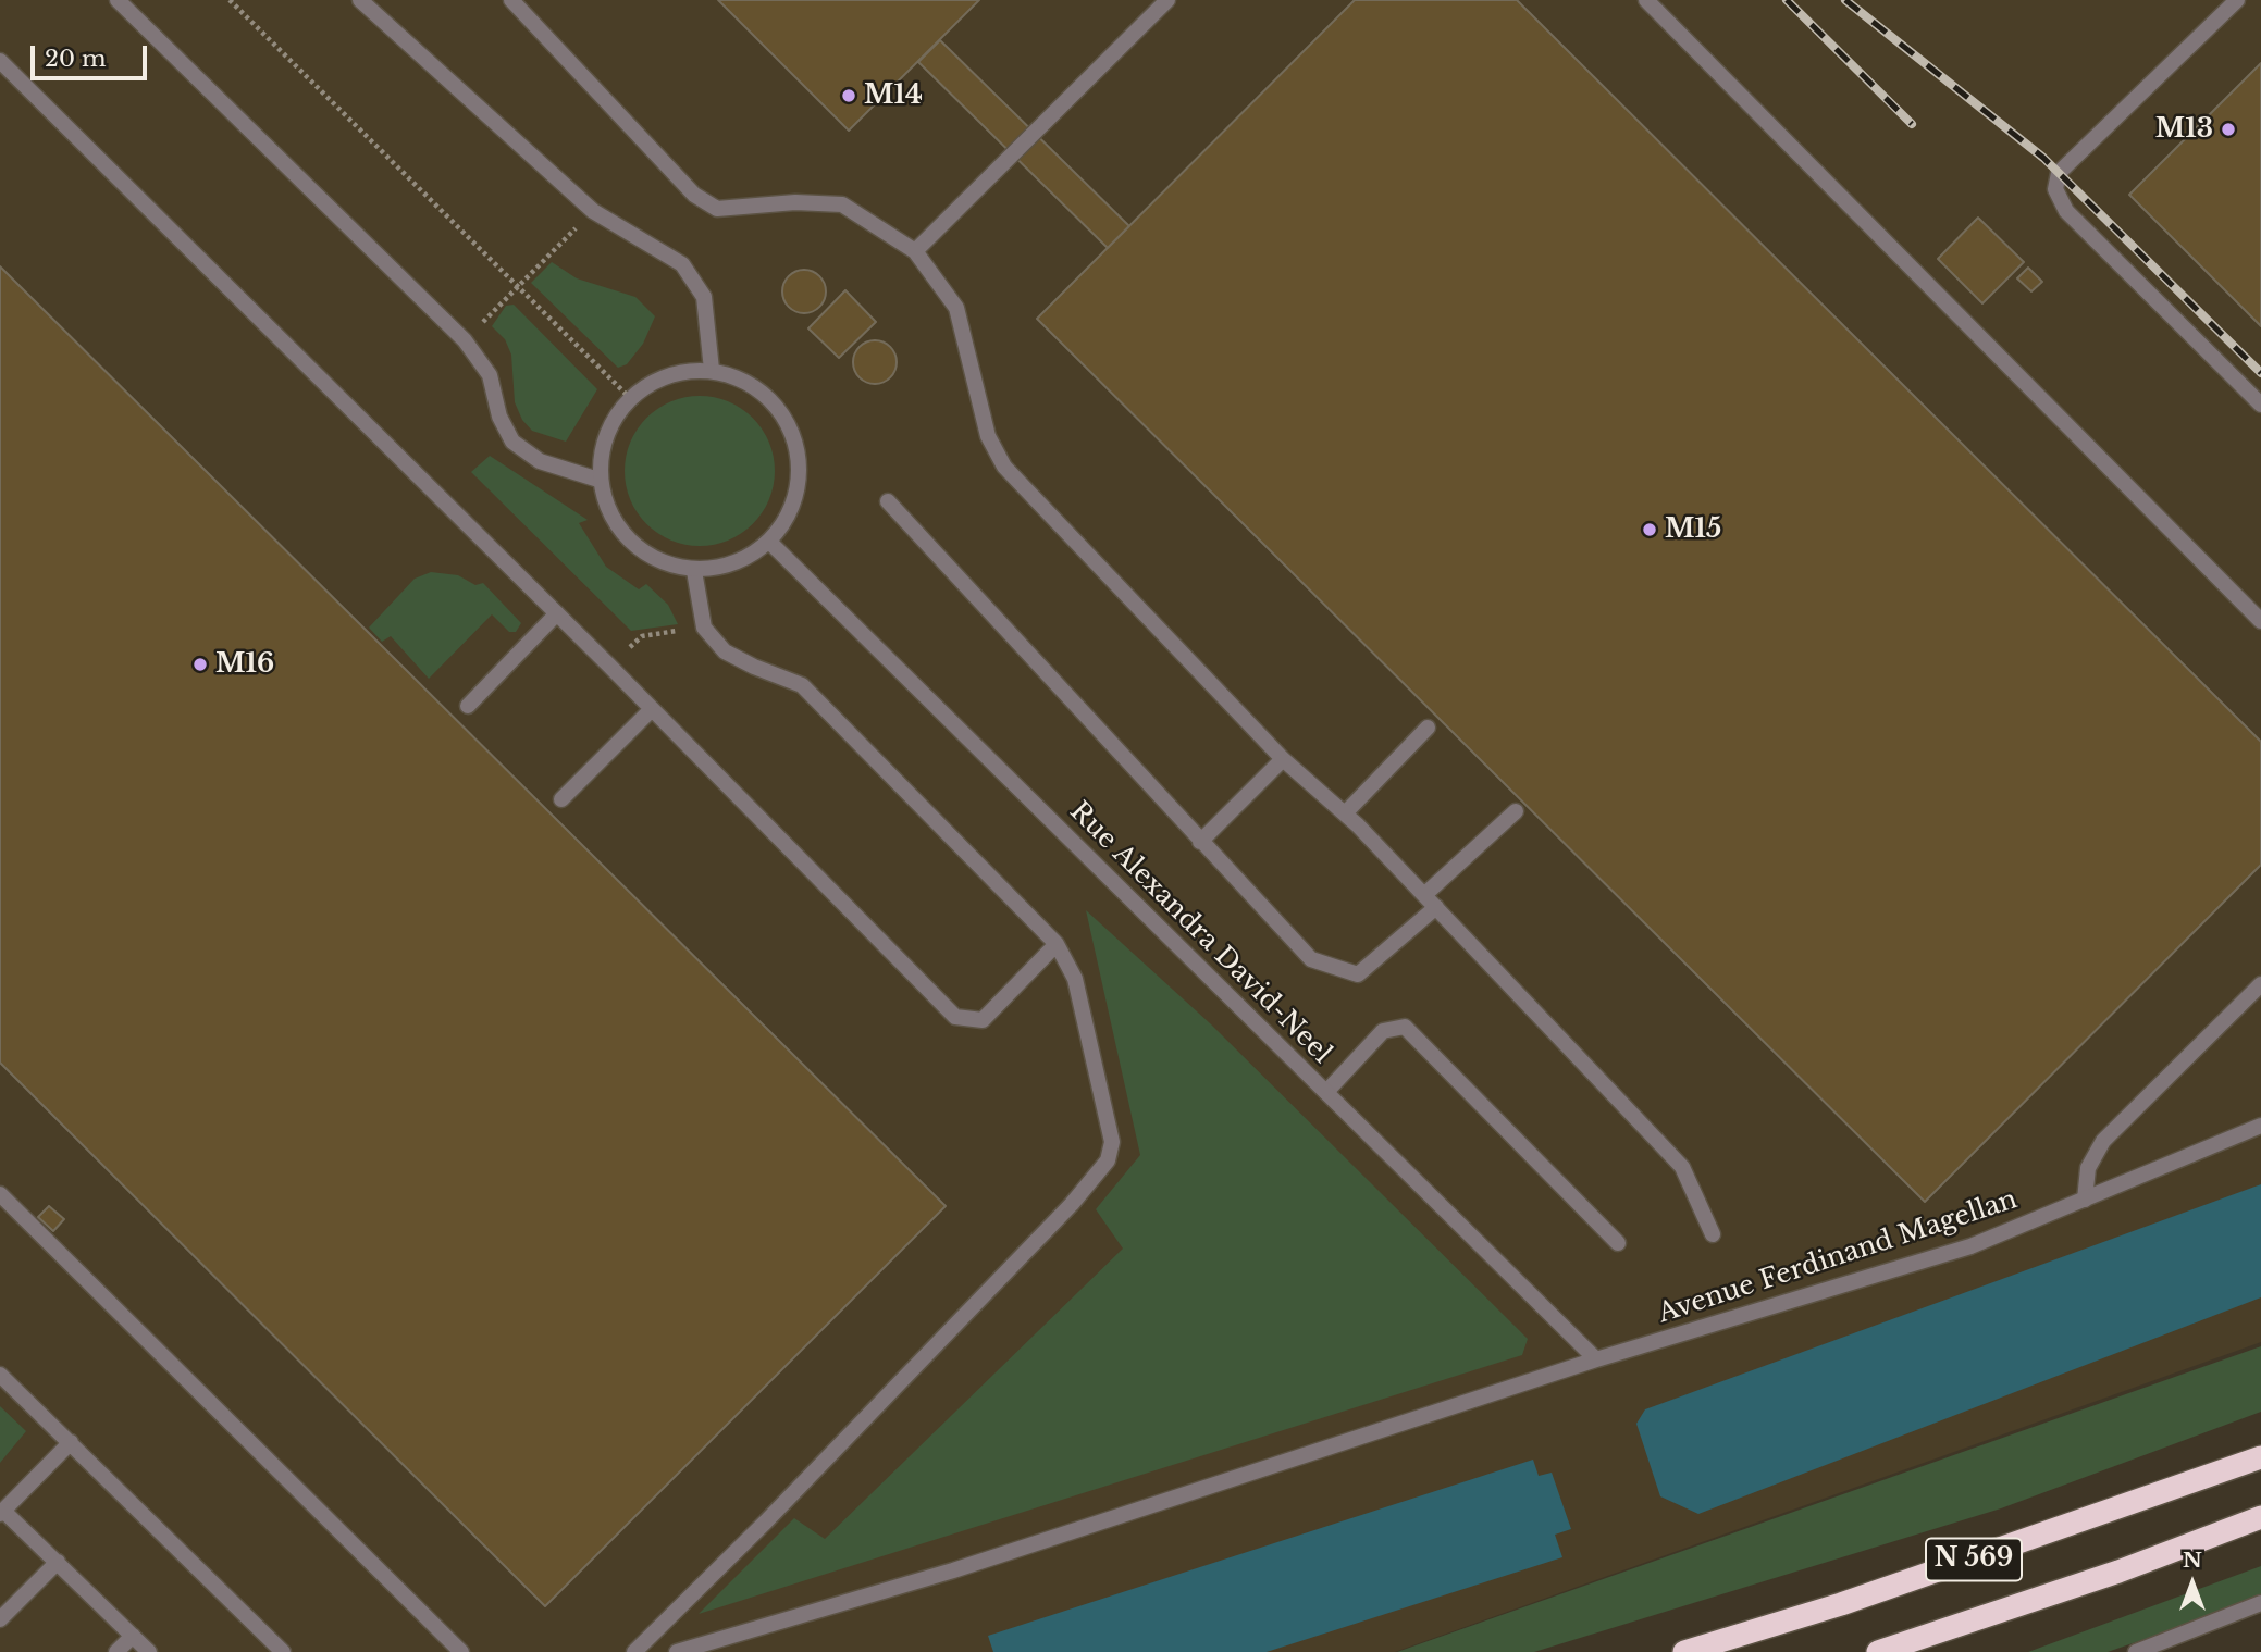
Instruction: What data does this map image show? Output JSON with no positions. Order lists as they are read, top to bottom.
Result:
{
  "streets": {
    "highway": ["N 569"],
    "street": ["Rue Alexandra David-Neel", "Avenue Ferdinand Magellan"]
  },
  "crossings": [
    ["Rue Alexandra David-Neel", "Avenue Ferdinand Magellan"]
  ],
  "places": [
    "M14",
    "M13",
    "M15",
    "M16"
  ],
  "scale_bar": "20 m",
  "north": "top"
}
